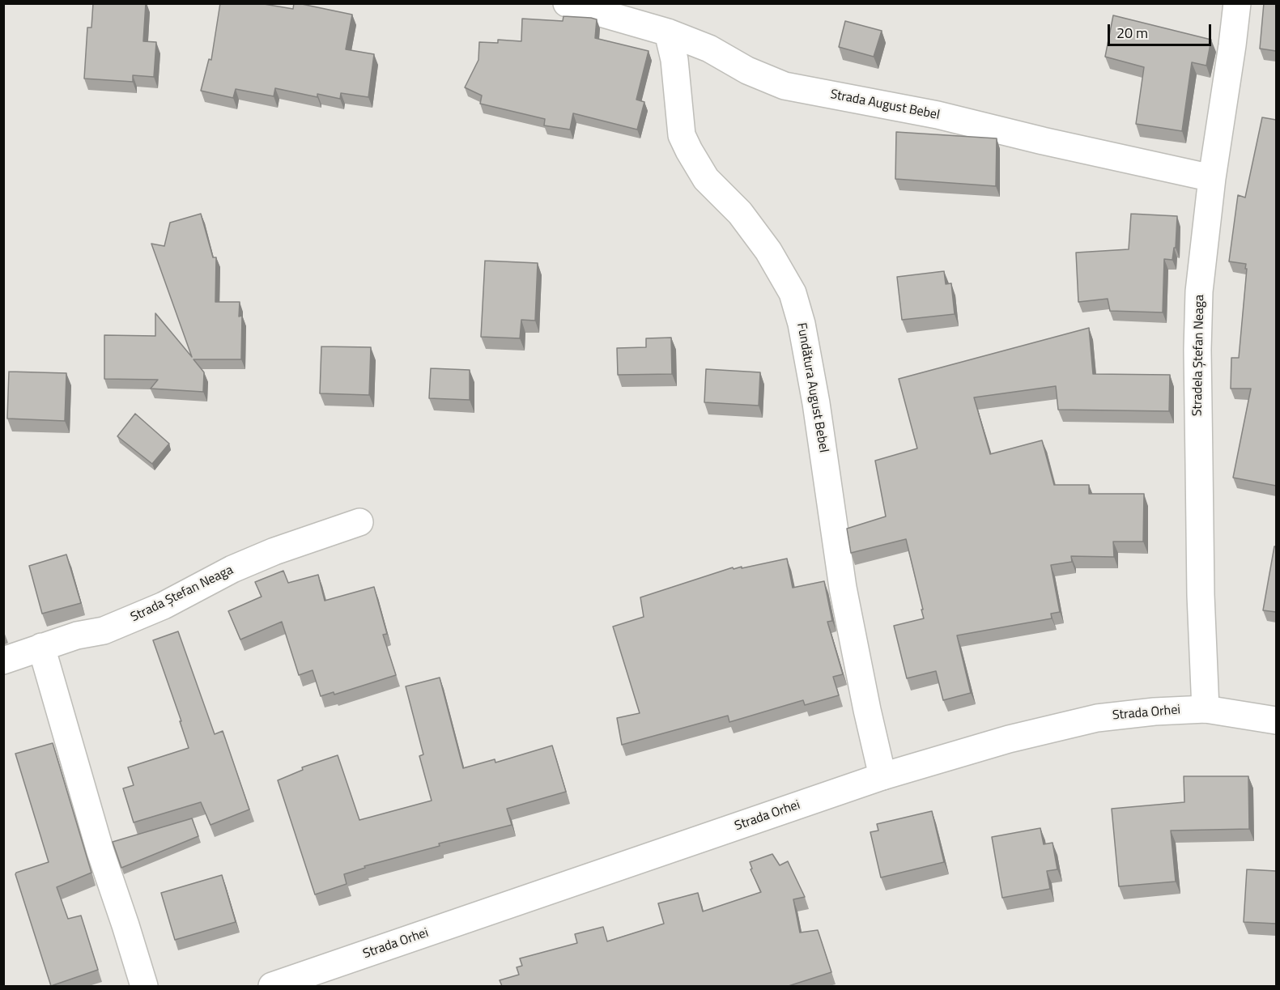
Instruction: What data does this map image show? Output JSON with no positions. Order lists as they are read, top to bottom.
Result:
{
  "streets": {
    "street": [
      "Strada August Bebel",
      "Stradela Ștefan Neaga",
      "Fundătura August Bebel",
      "Strada Ștefan Neaga",
      "Strada Orhei"
    ]
  },
  "crossings": [
    ["Strada August Bebel", "Stradela Ștefan Neaga"],
    ["Strada August Bebel", "Fundătura August Bebel"],
    ["Stradela Ștefan Neaga", "Strada Orhei"],
    ["Fundătura August Bebel", "Strada Orhei"]
  ],
  "scale_bar": "20 m"
}
